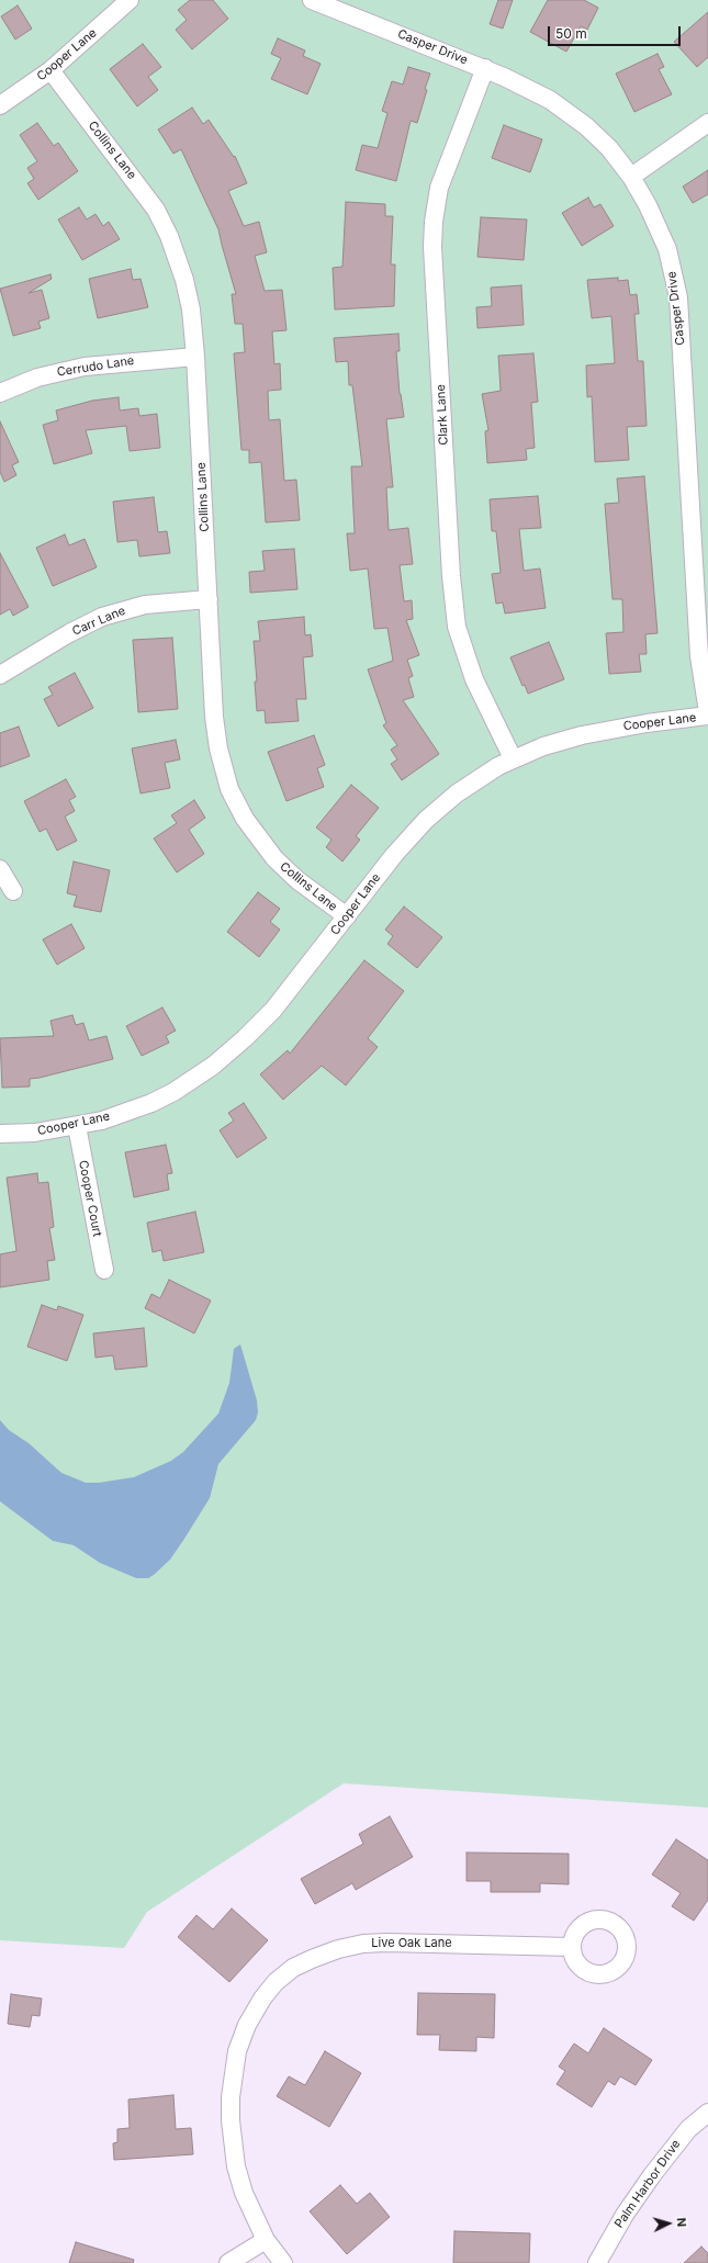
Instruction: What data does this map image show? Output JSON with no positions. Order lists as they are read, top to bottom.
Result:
{
  "streets": {
    "street": [
      "Casper Drive",
      "Cooper Lane",
      "Collins Lane",
      "Cerrudo Lane",
      "Clark Lane",
      "Carr Lane",
      "Cooper Court",
      "Live Oak Lane",
      "Palm Harbor Drive"
    ]
  },
  "crossings": [
    ["Casper Drive", "Cooper Lane"],
    ["Casper Drive", "Clark Lane"],
    ["Cooper Lane", "Collins Lane"],
    ["Cooper Lane", "Clark Lane"],
    ["Cooper Lane", "Cooper Court"],
    ["Collins Lane", "Cerrudo Lane"],
    ["Collins Lane", "Carr Lane"]
  ],
  "scale_bar": "50 m",
  "north": "right"
}
